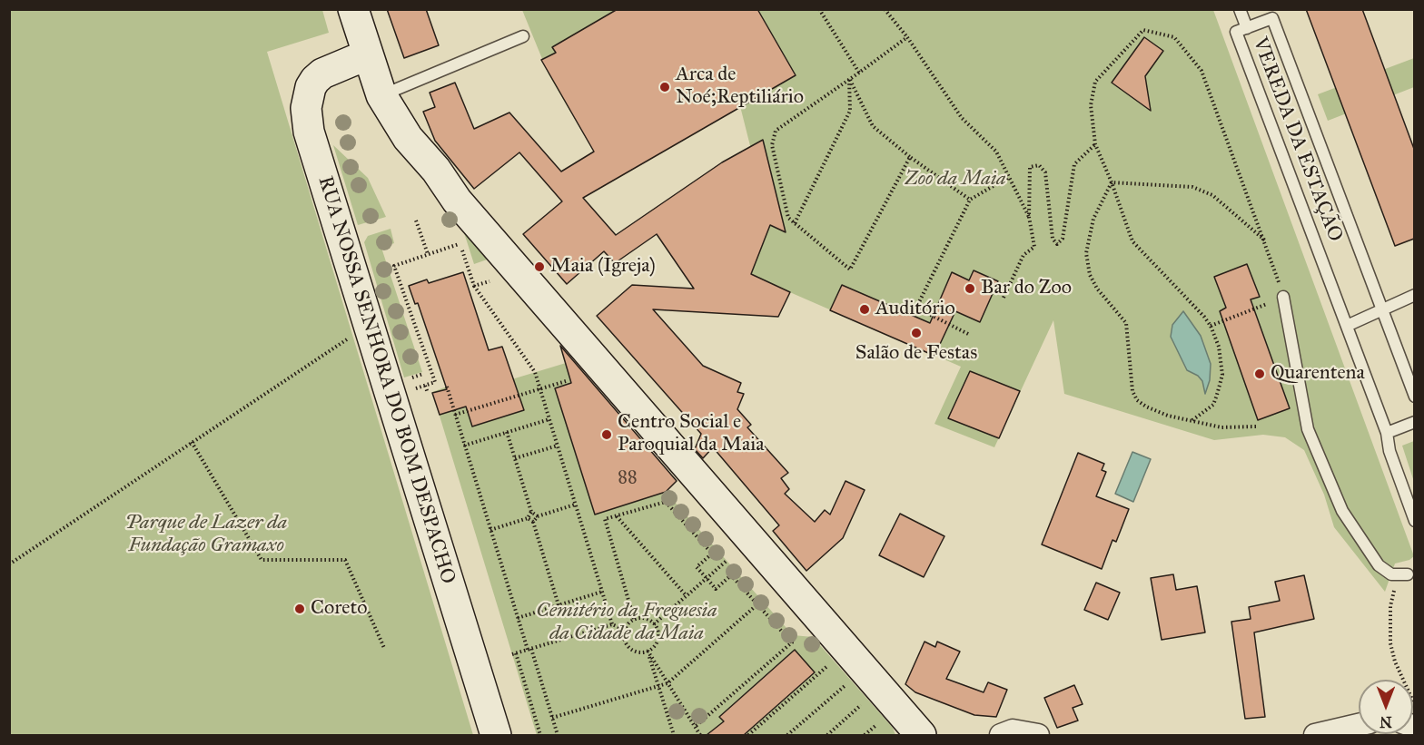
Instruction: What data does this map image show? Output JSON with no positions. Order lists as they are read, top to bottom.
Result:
{
  "streets": {
    "main road": ["RUA NOSSA SENHORA DO BOM DESPACHO"],
    "lane": ["VEREDA DA ESTAÇÃO"]
  },
  "parks": ["Zoo da Maia", "Parque de Lazer da Fundação Gramaxo", "Cemitério da Freguesia da Cidade da Maia"],
  "places": [
    "Arca de Noé;Reptiliário",
    "Maia (Igreja)",
    "Bar do Zoo",
    "Auditório",
    "Salão de Festas",
    "Quarentena",
    "Centro Social e Paroquial da Maia",
    "Coreto"
  ],
  "house_numbers": ["88"],
  "north": "bottom"
}
